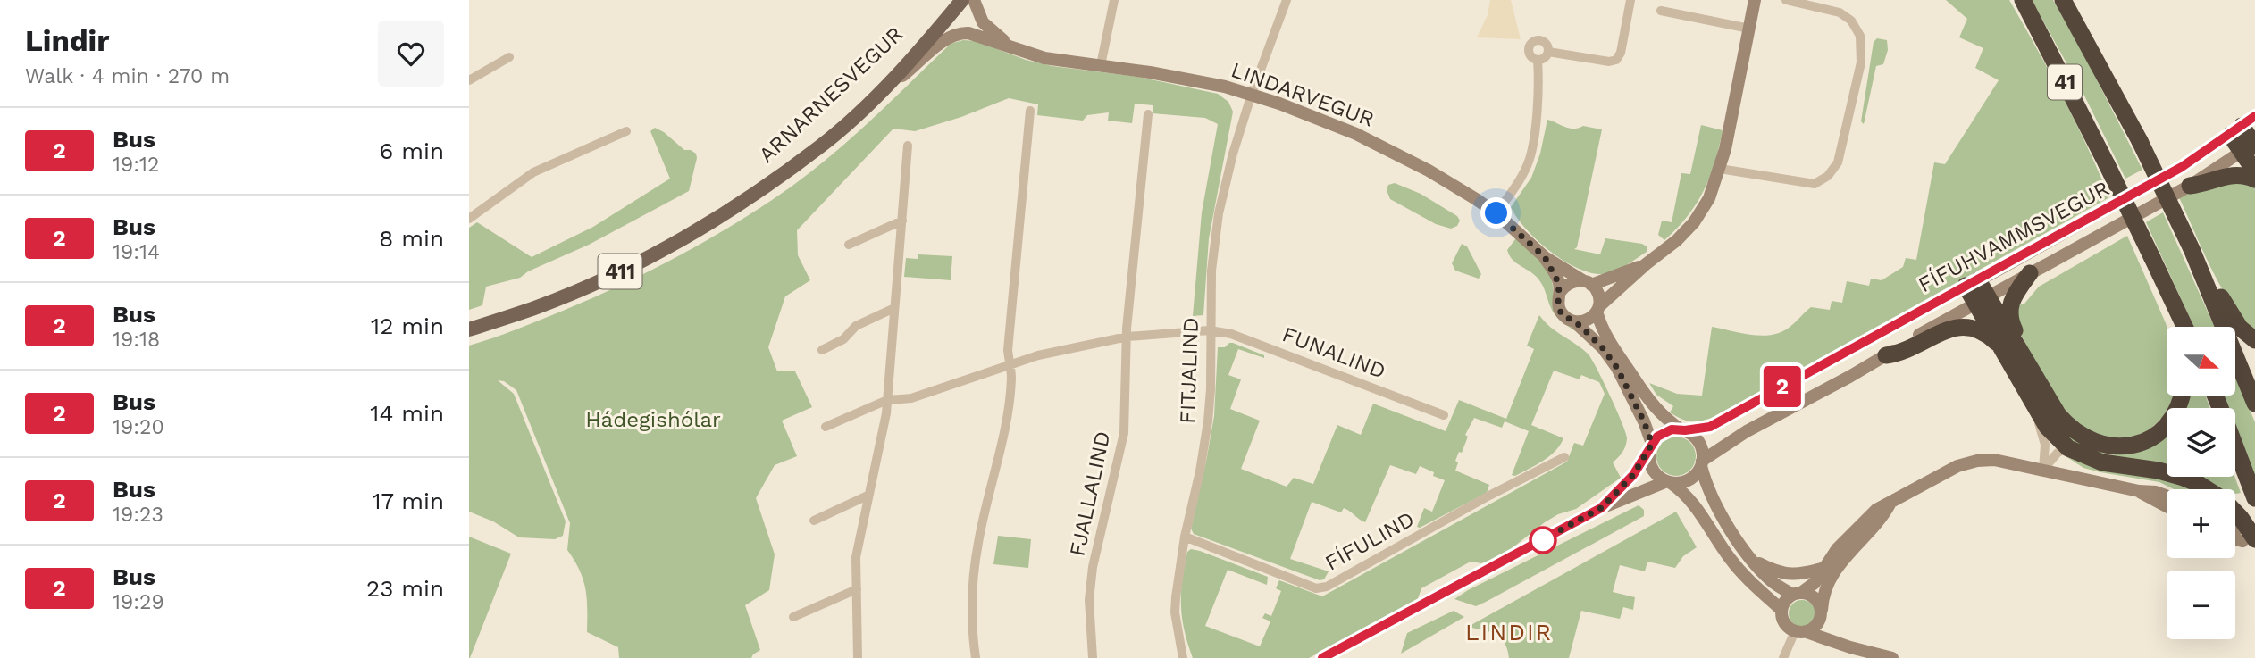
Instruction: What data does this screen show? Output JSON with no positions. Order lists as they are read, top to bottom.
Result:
{
  "streets": {
    "highway": ["41"],
    "main road": ["ARNARNESVEGUR", "411"],
    "street": [
      "LINDARVEGUR",
      "FÍFUHVAMMSVEGUR",
      "FUNALIND",
      "FITJALIND",
      "FJALLALIND",
      "FÍFULIND"
    ]
  },
  "crossings": [
    ["ARNARNESVEGUR", "LINDARVEGUR"],
    ["LINDARVEGUR", "FITJALIND"],
    ["FUNALIND", "FITJALIND"],
    ["FITJALIND", "FÍFULIND"]
  ],
  "districts": ["LINDIR"],
  "parks": ["Hádegishólar"],
  "lines": ["bus line 2"],
  "north": "right",
  "page": {
    "heading": ["Lindir", "Walk · 4 min · 270 m"],
    "on_map": "2",
    "list": [
      {
        "mark": "2",
        "name": "Bus",
        "note": "19:12",
        "value": "6 min"
      },
      {
        "mark": "2",
        "name": "Bus",
        "note": "19:14",
        "value": "8 min"
      },
      {
        "mark": "2",
        "name": "Bus",
        "note": "19:18",
        "value": "12 min"
      },
      {
        "mark": "2",
        "name": "Bus",
        "note": "19:20",
        "value": "14 min"
      },
      {
        "mark": "2",
        "name": "Bus",
        "note": "19:23",
        "value": "17 min"
      },
      {
        "mark": "2",
        "name": "Bus",
        "note": "19:29",
        "value": "23 min"
      }
    ],
    "map_buttons": ["+", "−"]
  }
}
